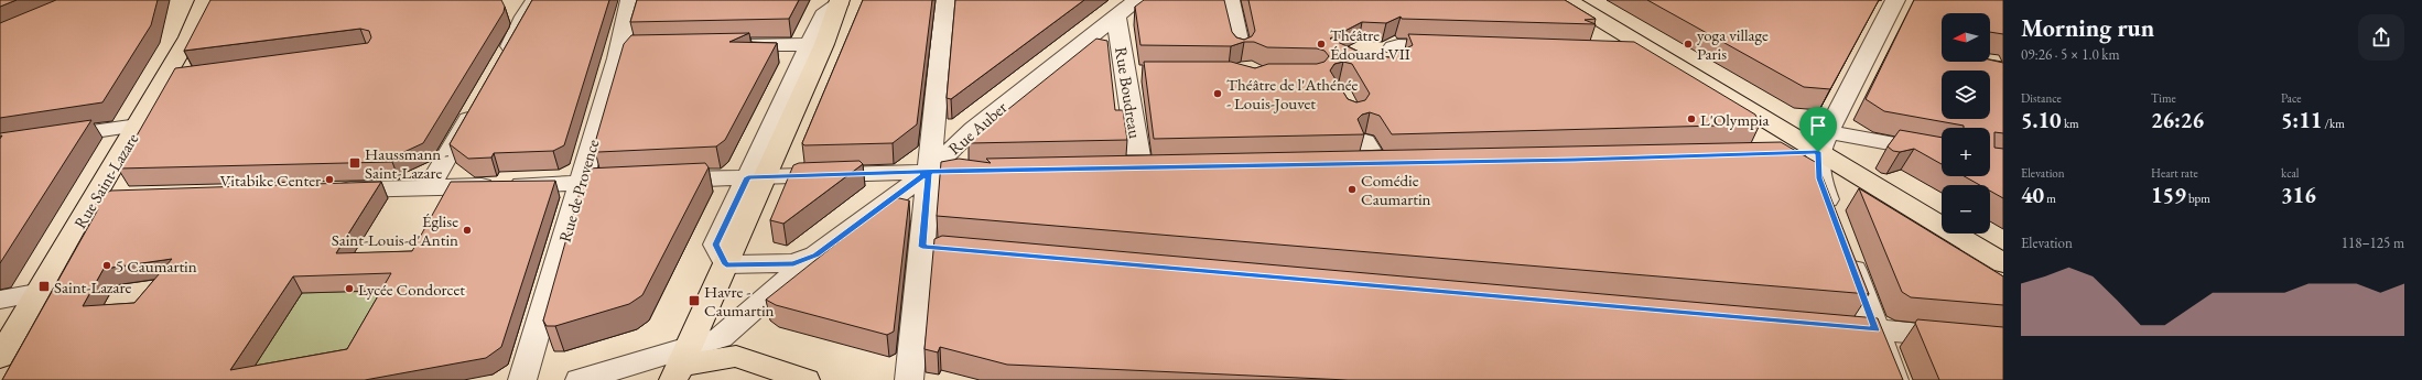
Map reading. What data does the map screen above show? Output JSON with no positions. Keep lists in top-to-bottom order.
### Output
{
  "streets": {
    "main road": ["Rue Saint-Lazare"],
    "street": ["Rue Boudreau", "Rue Auber", "Rue de Provence"]
  },
  "crossings": [
    ["Rue Boudreau", "Rue Auber"]
  ],
  "places": {
    "other": [
      "Théâtre Édouard VII",
      "yoga village Paris",
      "Théâtre de l'Athénée - Louis-Jouvet",
      "L'Olympia",
      "Vitabike Center",
      "Comédie Caumartin",
      "Église Saint-Louis-d'Antin",
      "5 Caumartin",
      "Lycée Condorcet"
    ],
    "transit": ["Haussmann - Saint-Lazare", "Saint-Lazare", "Havre - Caumartin"]
  },
  "north": "left",
  "page": {
    "heading": ["Morning run", "09:26 · 5 × 1.0 km"],
    "map_buttons": ["+", "−"],
    "stats": [
      ["Distance", "5.10 km"],
      ["Time", "26:26"],
      ["Pace", "5:11 /km"],
      ["Elevation", "40 m"],
      ["Heart rate", "159 bpm"],
      ["kcal", "316"]
    ],
    "chart": ["Elevation", "118–125 m"]
  }
}
